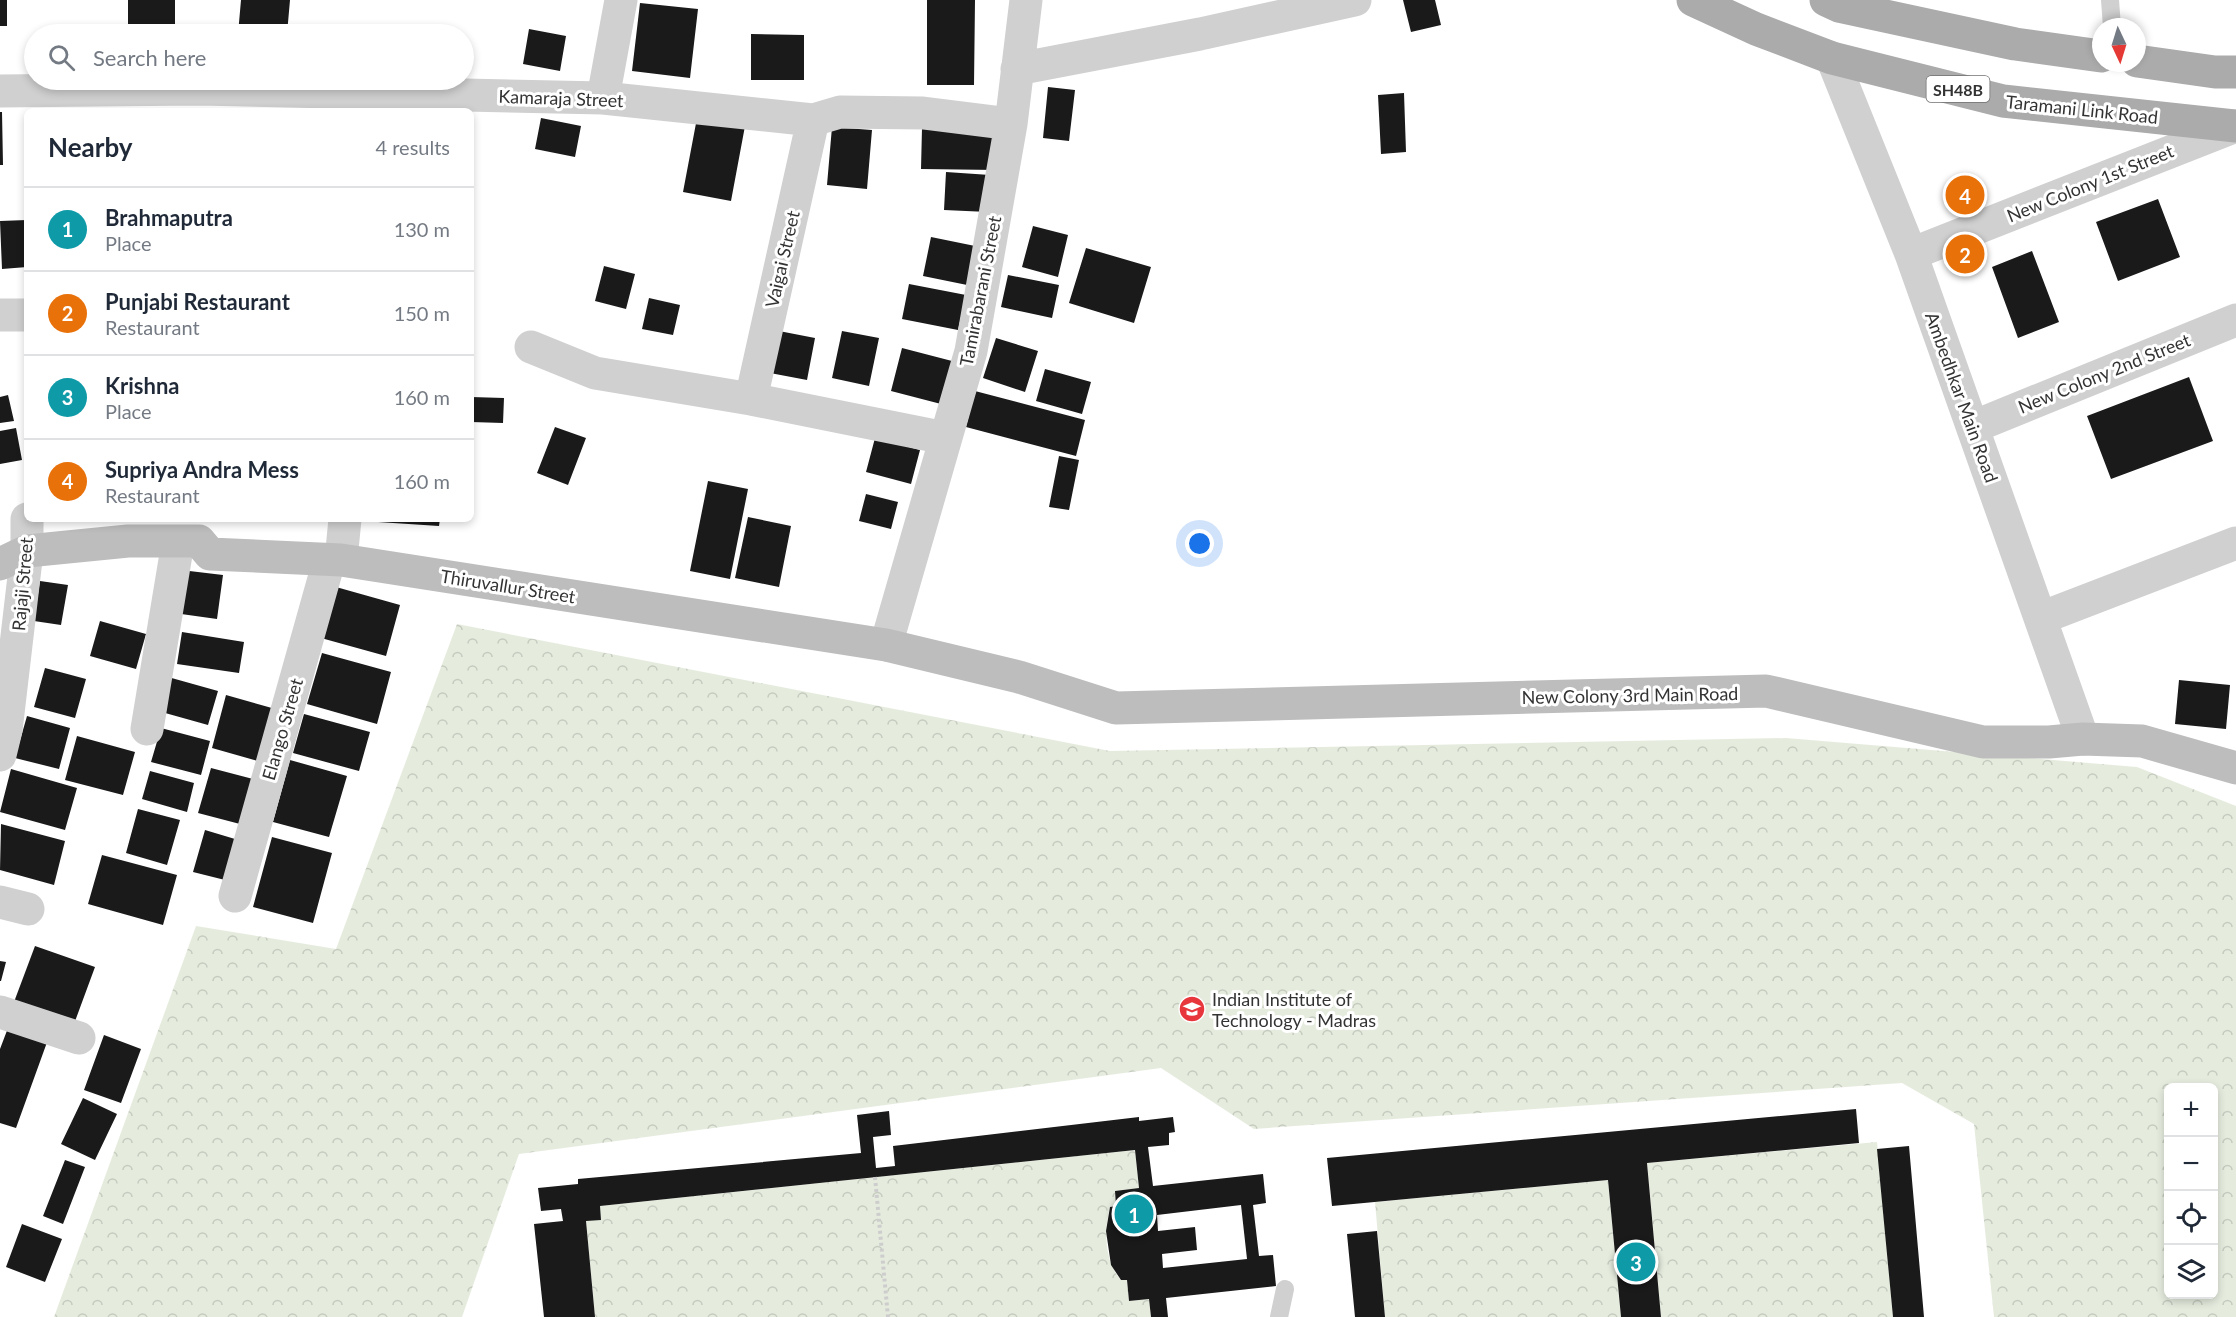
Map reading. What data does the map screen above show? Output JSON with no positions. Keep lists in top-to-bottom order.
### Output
{
  "streets": {
    "main road": ["SH48B", "Taramani Link Road"],
    "street": [
      "Kamaraja Street",
      "New Colony 1st Street",
      "Vaigai Street",
      "Tamirabarani Street",
      "New Colony 2nd Street",
      "Ambedhkar Main Road",
      "Rajaji Street",
      "Thiruvallur Street",
      "New Colony 3rd Main Road",
      "Elango Street"
    ]
  },
  "crossings": [
    ["Kamaraja Street", "Vaigai Street"],
    ["Kamaraja Street", "Tamirabarani Street"],
    ["Taramani Link Road", "New Colony 1st Street"],
    ["Taramani Link Road", "Ambedhkar Main Road"],
    ["New Colony 1st Street", "Ambedhkar Main Road"],
    ["Tamirabarani Street", "Thiruvallur Street"],
    ["New Colony 2nd Street", "Ambedhkar Main Road"],
    ["Ambedhkar Main Road", "New Colony 3rd Main Road"],
    ["Rajaji Street", "Thiruvallur Street"],
    ["Thiruvallur Street", "New Colony 3rd Main Road"],
    ["Thiruvallur Street", "Elango Street"]
  ],
  "places": {
    "school or university": ["Indian Institute of Technology - Madras"]
  },
  "north": "bottom",
  "page": {
    "search": "Search here",
    "heading": ["Nearby", "4 results"],
    "pins": [
      "4",
      "2",
      "1",
      "3"
    ],
    "list": [
      {
        "mark": "1",
        "name": "Brahmaputra",
        "note": "Place",
        "value": "130 m"
      },
      {
        "mark": "2",
        "name": "Punjabi Restaurant",
        "note": "Restaurant",
        "value": "150 m"
      },
      {
        "mark": "3",
        "name": "Krishna",
        "note": "Place",
        "value": "160 m"
      },
      {
        "mark": "4",
        "name": "Supriya Andra Mess",
        "note": "Restaurant",
        "value": "160 m"
      }
    ],
    "map_buttons": ["+", "−"]
  }
}
